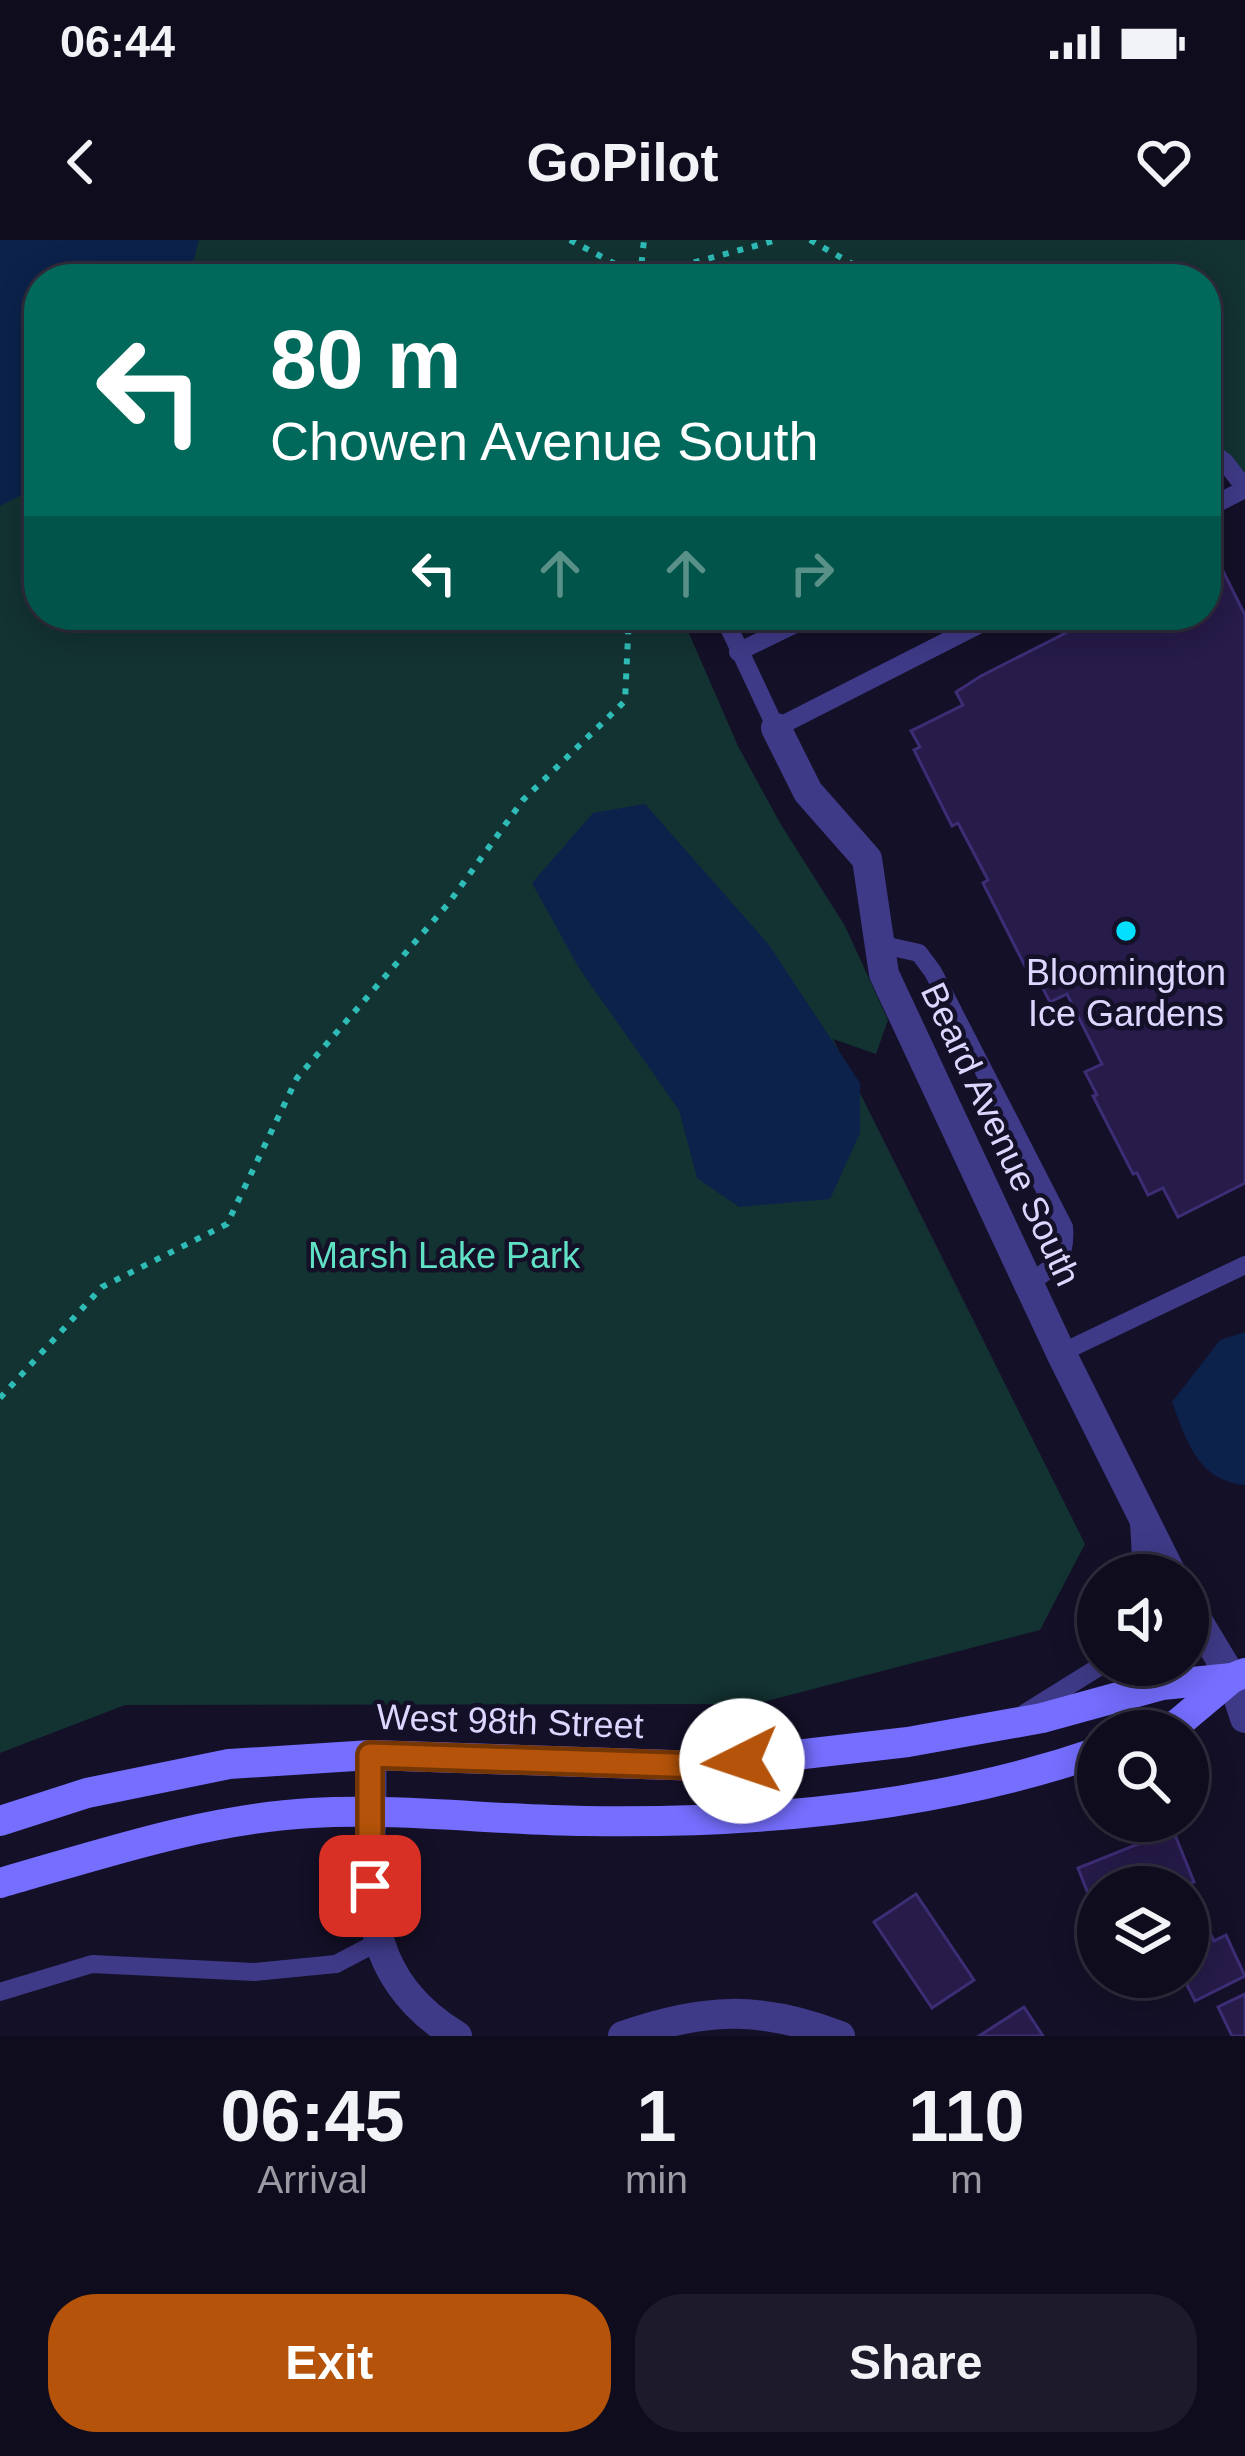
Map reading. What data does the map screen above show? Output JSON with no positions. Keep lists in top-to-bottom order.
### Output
{
  "streets": {
    "street": ["Beard Avenue South", "West 98th Street"]
  },
  "parks": ["Marsh Lake Park"],
  "places": ["Bloomington Ice Gardens"],
  "page": {
    "status": "06:44",
    "header": "GoPilot",
    "turn": ["80 m", "Chowen Avenue South"],
    "eta": [
      "06:45",
      "Arrival",
      "1",
      "min",
      "110",
      "m"
    ],
    "buttons": ["Exit", "Share"]
  }
}
